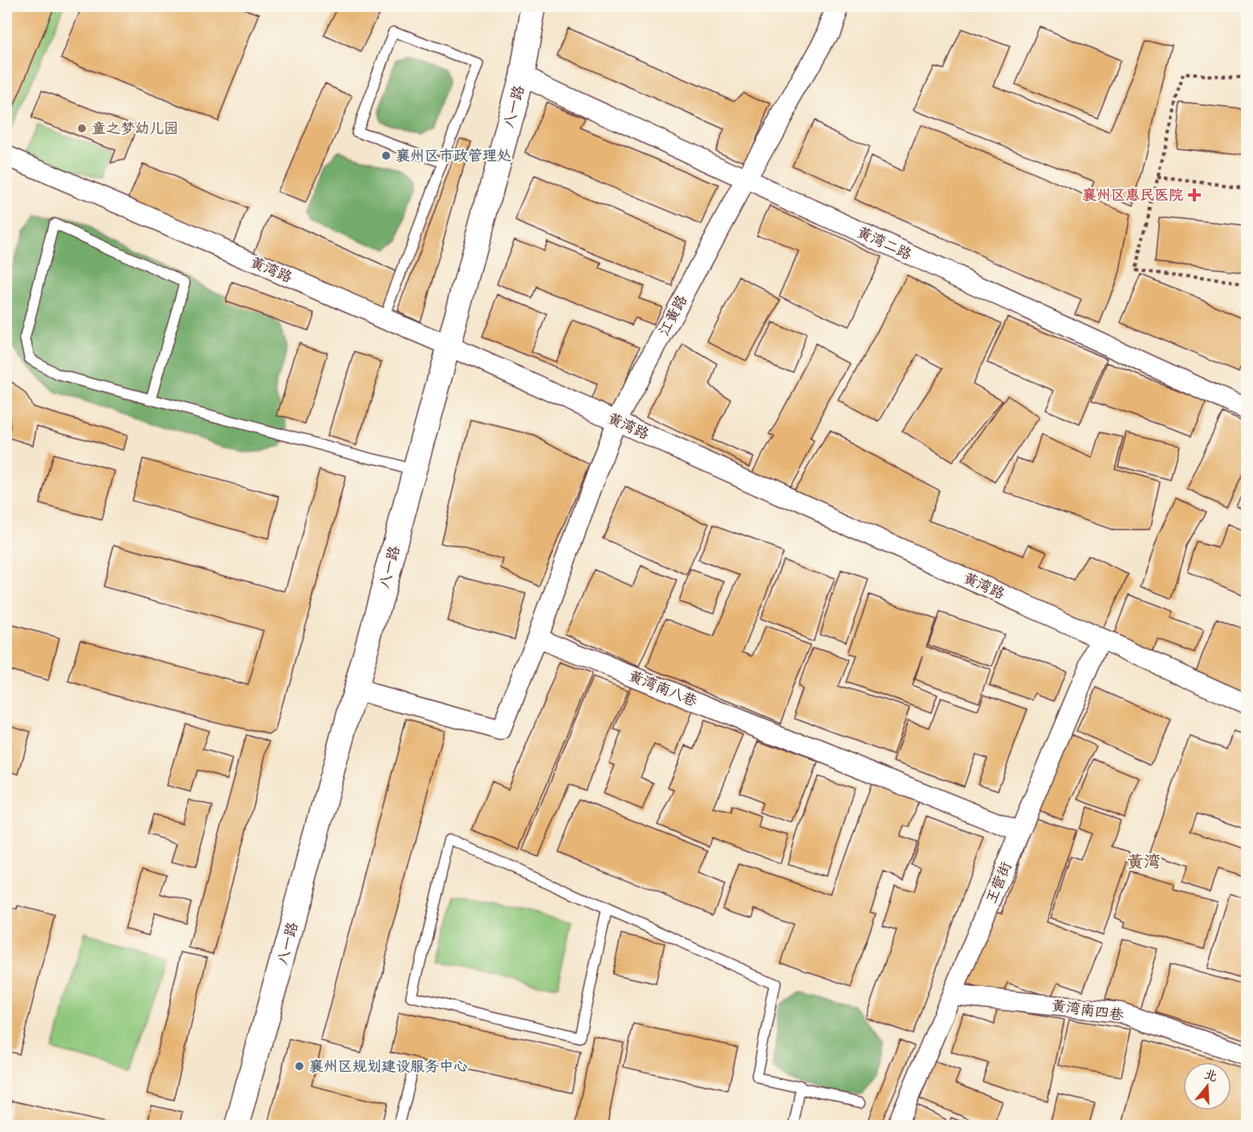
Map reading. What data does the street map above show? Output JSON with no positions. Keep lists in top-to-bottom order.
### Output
{
  "streets": {
    "street": [
      "八一路",
      "黄湾二路",
      "黄湾路",
      "江黄路",
      "黄湾南八巷",
      "王营街",
      "黄湾南四巷"
    ]
  },
  "crossings": [
    ["八一路", "黄湾二路"],
    ["八一路", "黄湾路"],
    ["黄湾二路", "江黄路"],
    ["黄湾路", "江黄路"],
    ["黄湾路", "王营街"],
    ["江黄路", "黄湾南八巷"],
    ["黄湾南八巷", "王营街"],
    ["王营街", "黄湾南四巷"]
  ],
  "districts": ["黄湾"],
  "places": {
    "other": ["童之梦幼儿园", "襄州区市政管理处", "襄州区规划建设服务中心"],
    "health": ["襄州区惠民医院"]
  },
  "north": "top"
}
